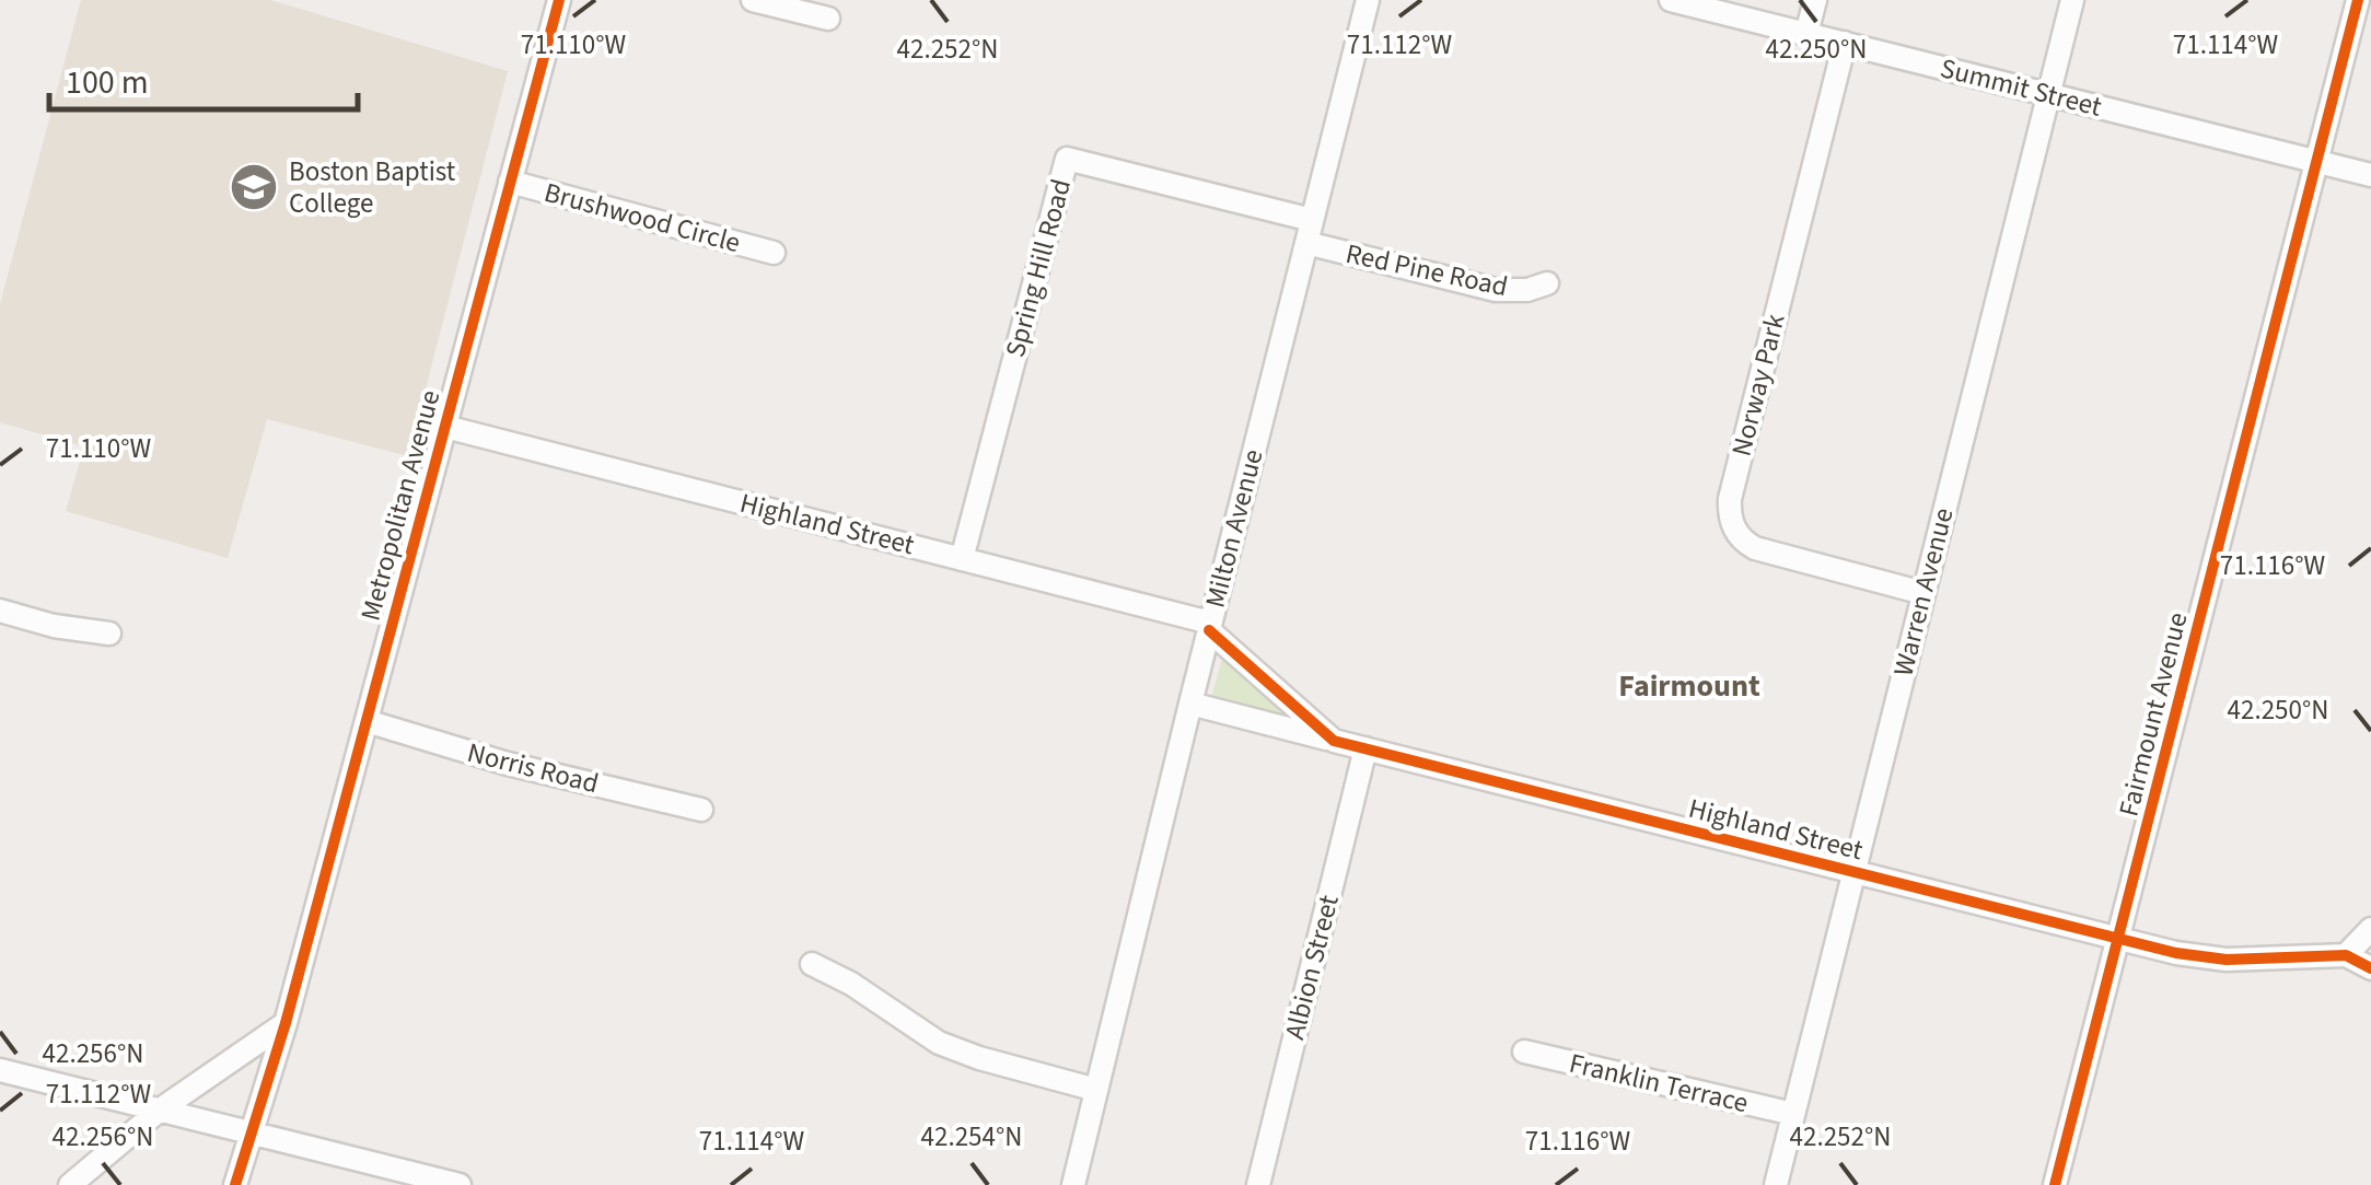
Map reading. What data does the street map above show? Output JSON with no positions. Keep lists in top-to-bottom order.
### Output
{
  "streets": {
    "street": [
      "Summit Street",
      "Brushwood Circle",
      "Spring Hill Road",
      "Red Pine Road",
      "Norway Park",
      "Metropolitan Avenue",
      "Highland Street",
      "Milton Avenue",
      "Warren Avenue",
      "Fairmount Avenue",
      "Norris Road",
      "Albion Street",
      "Franklin Terrace"
    ]
  },
  "crossings": [
    ["Summit Street", "Norway Park"],
    ["Summit Street", "Warren Avenue"],
    ["Summit Street", "Fairmount Avenue"],
    ["Brushwood Circle", "Metropolitan Avenue"],
    ["Spring Hill Road", "Highland Street"],
    ["Spring Hill Road", "Milton Avenue"],
    ["Red Pine Road", "Milton Avenue"],
    ["Norway Park", "Warren Avenue"],
    ["Metropolitan Avenue", "Highland Street"],
    ["Metropolitan Avenue", "Norris Road"],
    ["Highland Street", "Milton Avenue"],
    ["Highland Street", "Warren Avenue"],
    ["Highland Street", "Fairmount Avenue"],
    ["Highland Street", "Albion Street"],
    ["Warren Avenue", "Franklin Terrace"]
  ],
  "districts": ["Fairmount"],
  "places": {
    "school or university": ["Boston Baptist College"]
  },
  "scale_bar": "100 m",
  "coordinates": [
    "71.110°W",
    "71.112°W",
    "71.114°W",
    "42.252°N",
    "42.250°N",
    "71.116°W",
    "42.256°N",
    "42.254°N"
  ]
}
